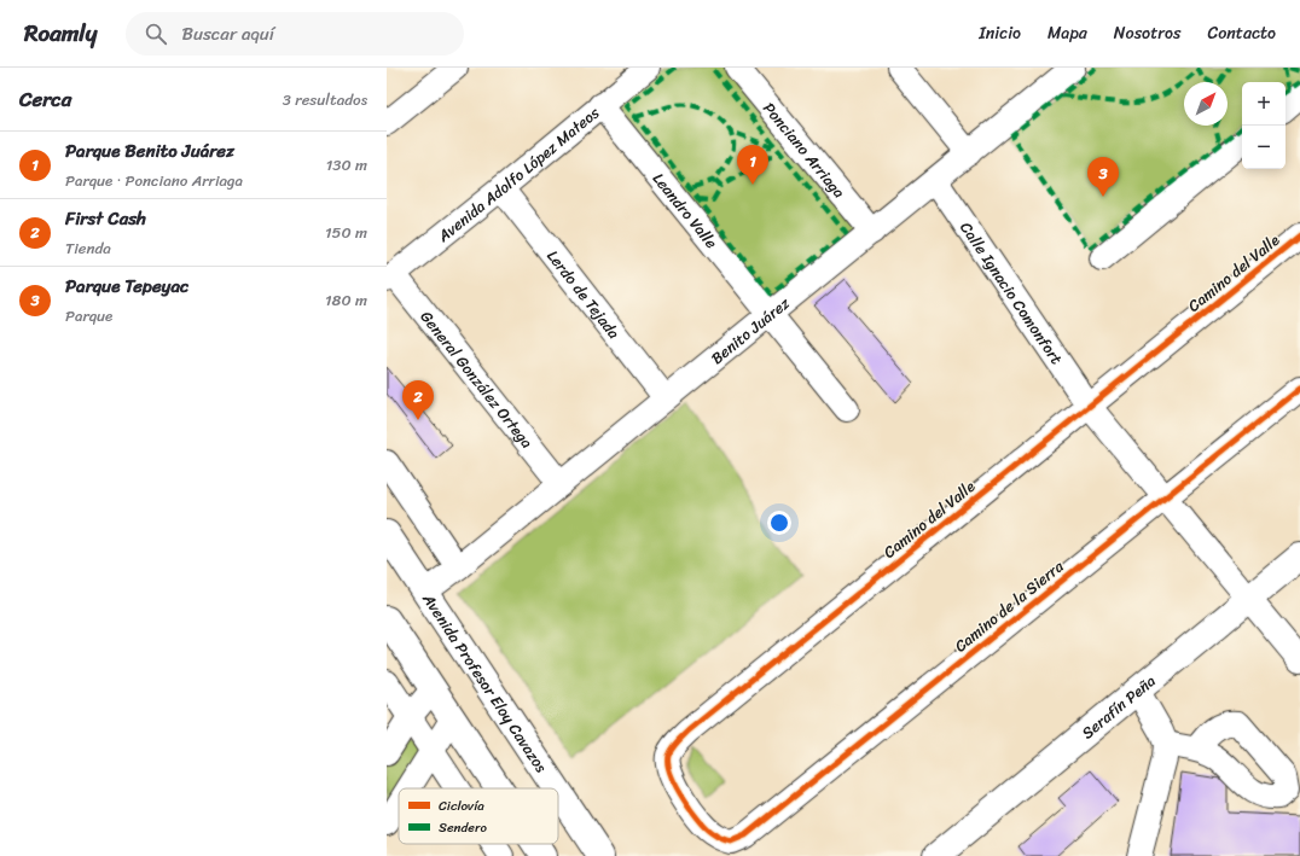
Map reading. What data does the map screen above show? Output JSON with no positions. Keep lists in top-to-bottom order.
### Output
{
  "streets": {
    "main road": ["Avenida Profesor Eloy Cavazos", "Serafín Peña"],
    "street": [
      "Ponciano Arriaga",
      "Avenida Adolfo López Mateos",
      "Leandro Valle",
      "Camino del Valle",
      "Lerdo de Tejada",
      "Calle Ignacio Comonfort",
      "Benito Juárez",
      "General González Ortega",
      "Camino de la Sierra"
    ]
  },
  "crossings": [
    ["Ponciano Arriaga", "Benito Juárez"],
    ["Avenida Adolfo López Mateos", "Leandro Valle"],
    ["Avenida Adolfo López Mateos", "Lerdo de Tejada"],
    ["Avenida Adolfo López Mateos", "General González Ortega"],
    ["Leandro Valle", "Benito Juárez"],
    ["Camino del Valle", "Calle Ignacio Comonfort"],
    ["Camino del Valle", "Camino de la Sierra"],
    ["Lerdo de Tejada", "Benito Juárez"],
    ["Calle Ignacio Comonfort", "Benito Juárez"],
    ["Calle Ignacio Comonfort", "Camino de la Sierra"],
    ["Calle Ignacio Comonfort", "Serafín Peña"],
    ["Benito Juárez", "General González Ortega"],
    ["Benito Juárez", "Avenida Profesor Eloy Cavazos"]
  ],
  "legend": ["Ciclovía", "Sendero"],
  "north": "top right",
  "page": {
    "header": "Roamly",
    "search": "Buscar aquí",
    "nav": [
      "Inicio",
      "Mapa",
      "Nosotros",
      "Contacto"
    ],
    "heading": ["Cerca", "3 resultados"],
    "map_buttons": ["+", "−"],
    "list": [
      {
        "mark": "1",
        "name": "Parque Benito Juárez",
        "note": "Parque · Ponciano Arriaga",
        "value": "130 m"
      },
      {
        "mark": "2",
        "name": "First Cash",
        "note": "Tienda",
        "value": "150 m"
      },
      {
        "mark": "3",
        "name": "Parque Tepeyac",
        "note": "Parque",
        "value": "180 m"
      }
    ],
    "pins": ["1", "3", "2"]
  }
}
